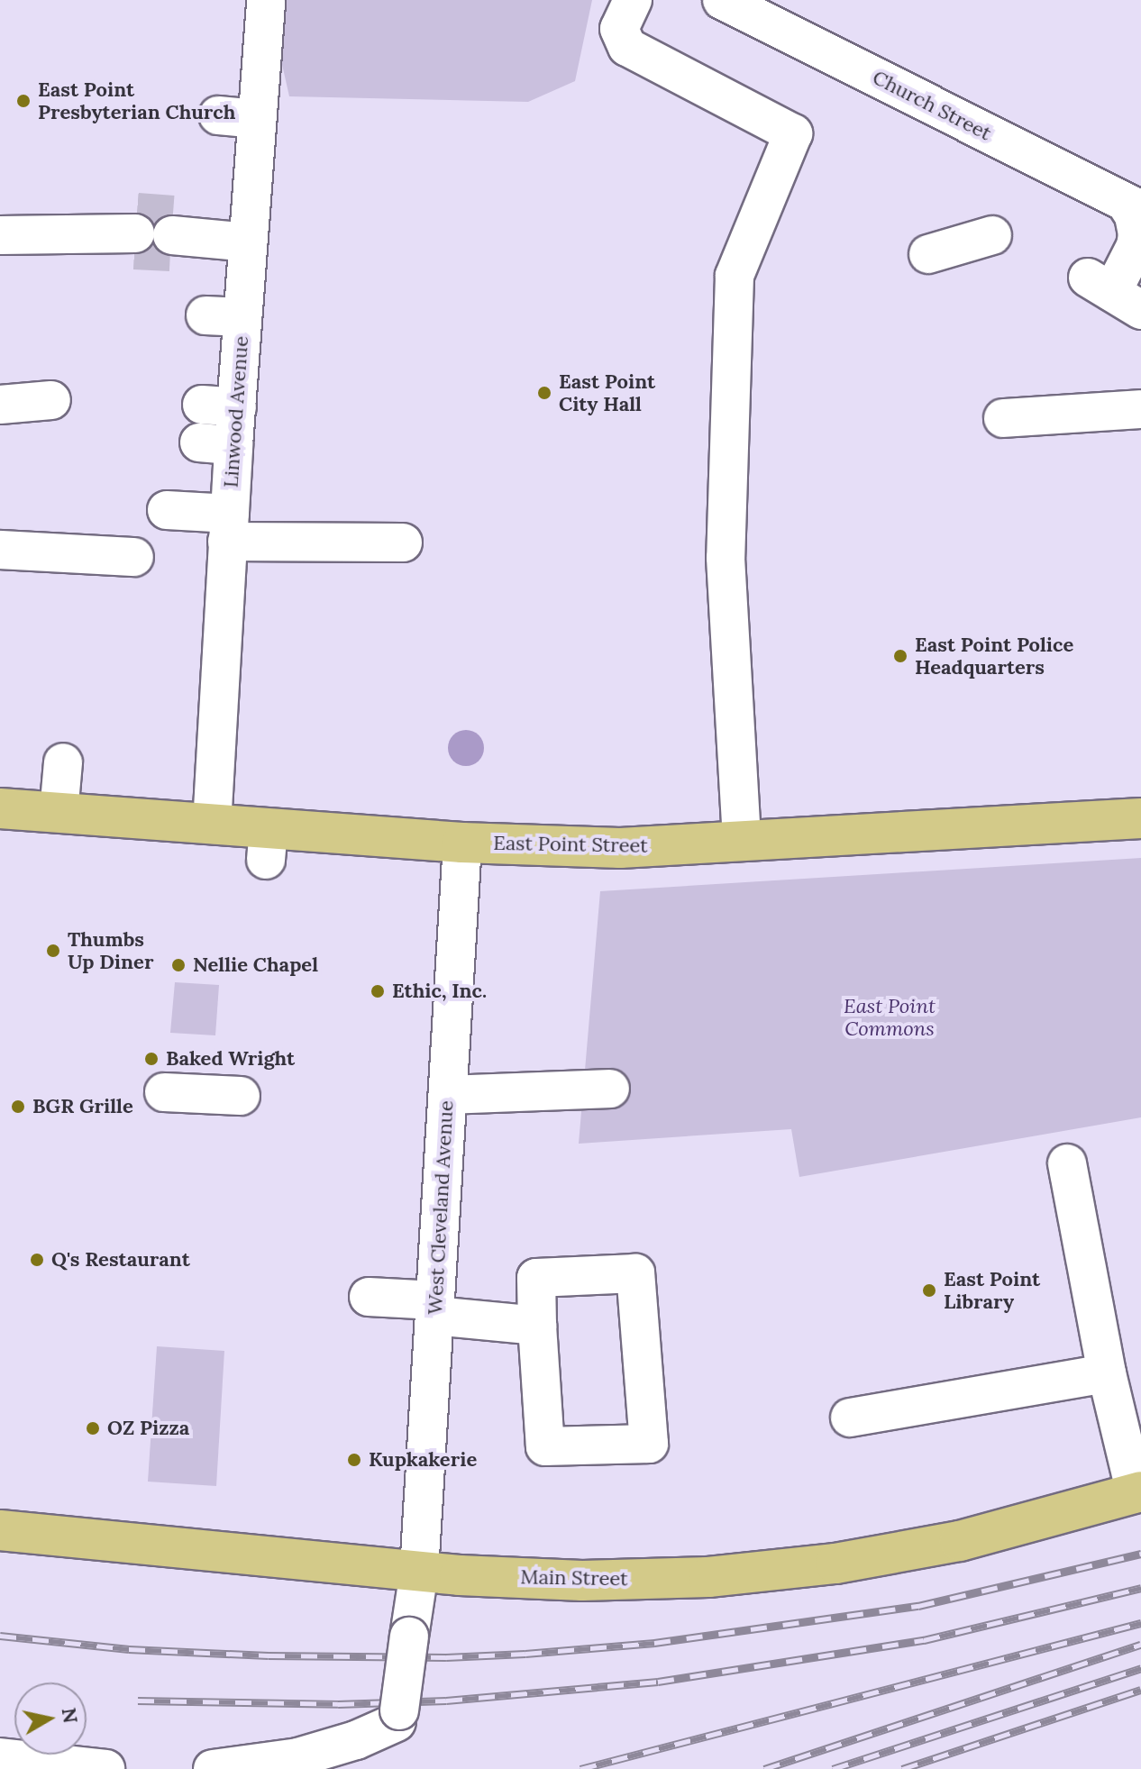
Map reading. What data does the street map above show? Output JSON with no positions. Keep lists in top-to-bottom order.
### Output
{
  "streets": {
    "main road": ["East Point Street", "Main Street"],
    "street": ["Church Street", "Linwood Avenue", "West Cleveland Avenue"]
  },
  "crossings": [
    ["Linwood Avenue", "East Point Street"],
    ["East Point Street", "West Cleveland Avenue"],
    ["West Cleveland Avenue", "Main Street"]
  ],
  "parks": ["East Point Commons"],
  "places": [
    "East Point Presbyterian Church",
    "East Point City Hall",
    "East Point Police Headquarters",
    "Thumbs Up Diner",
    "Nellie Chapel",
    "Ethic, Inc.",
    "Baked Wright",
    "BGR Grille",
    "Q's Restaurant",
    "East Point Library",
    "OZ Pizza",
    "Kupkakerie"
  ],
  "north": "right"
}
